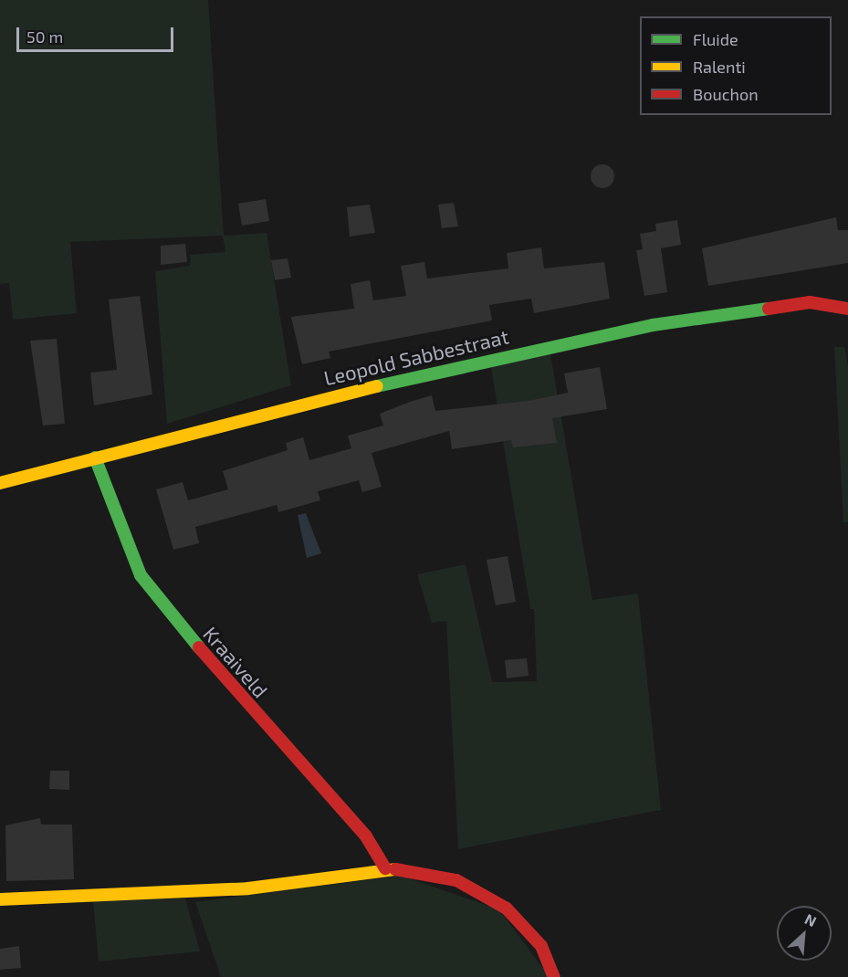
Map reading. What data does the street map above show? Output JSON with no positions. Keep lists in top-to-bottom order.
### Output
{
  "streets": {
    "street": ["Leopold Sabbestraat", "Kraaiveld"]
  },
  "crossings": [
    ["Leopold Sabbestraat", "Kraaiveld"]
  ],
  "legend": ["Fluide", "Ralenti", "Bouchon"],
  "scale_bar": "50 m",
  "north": "top right"
}
